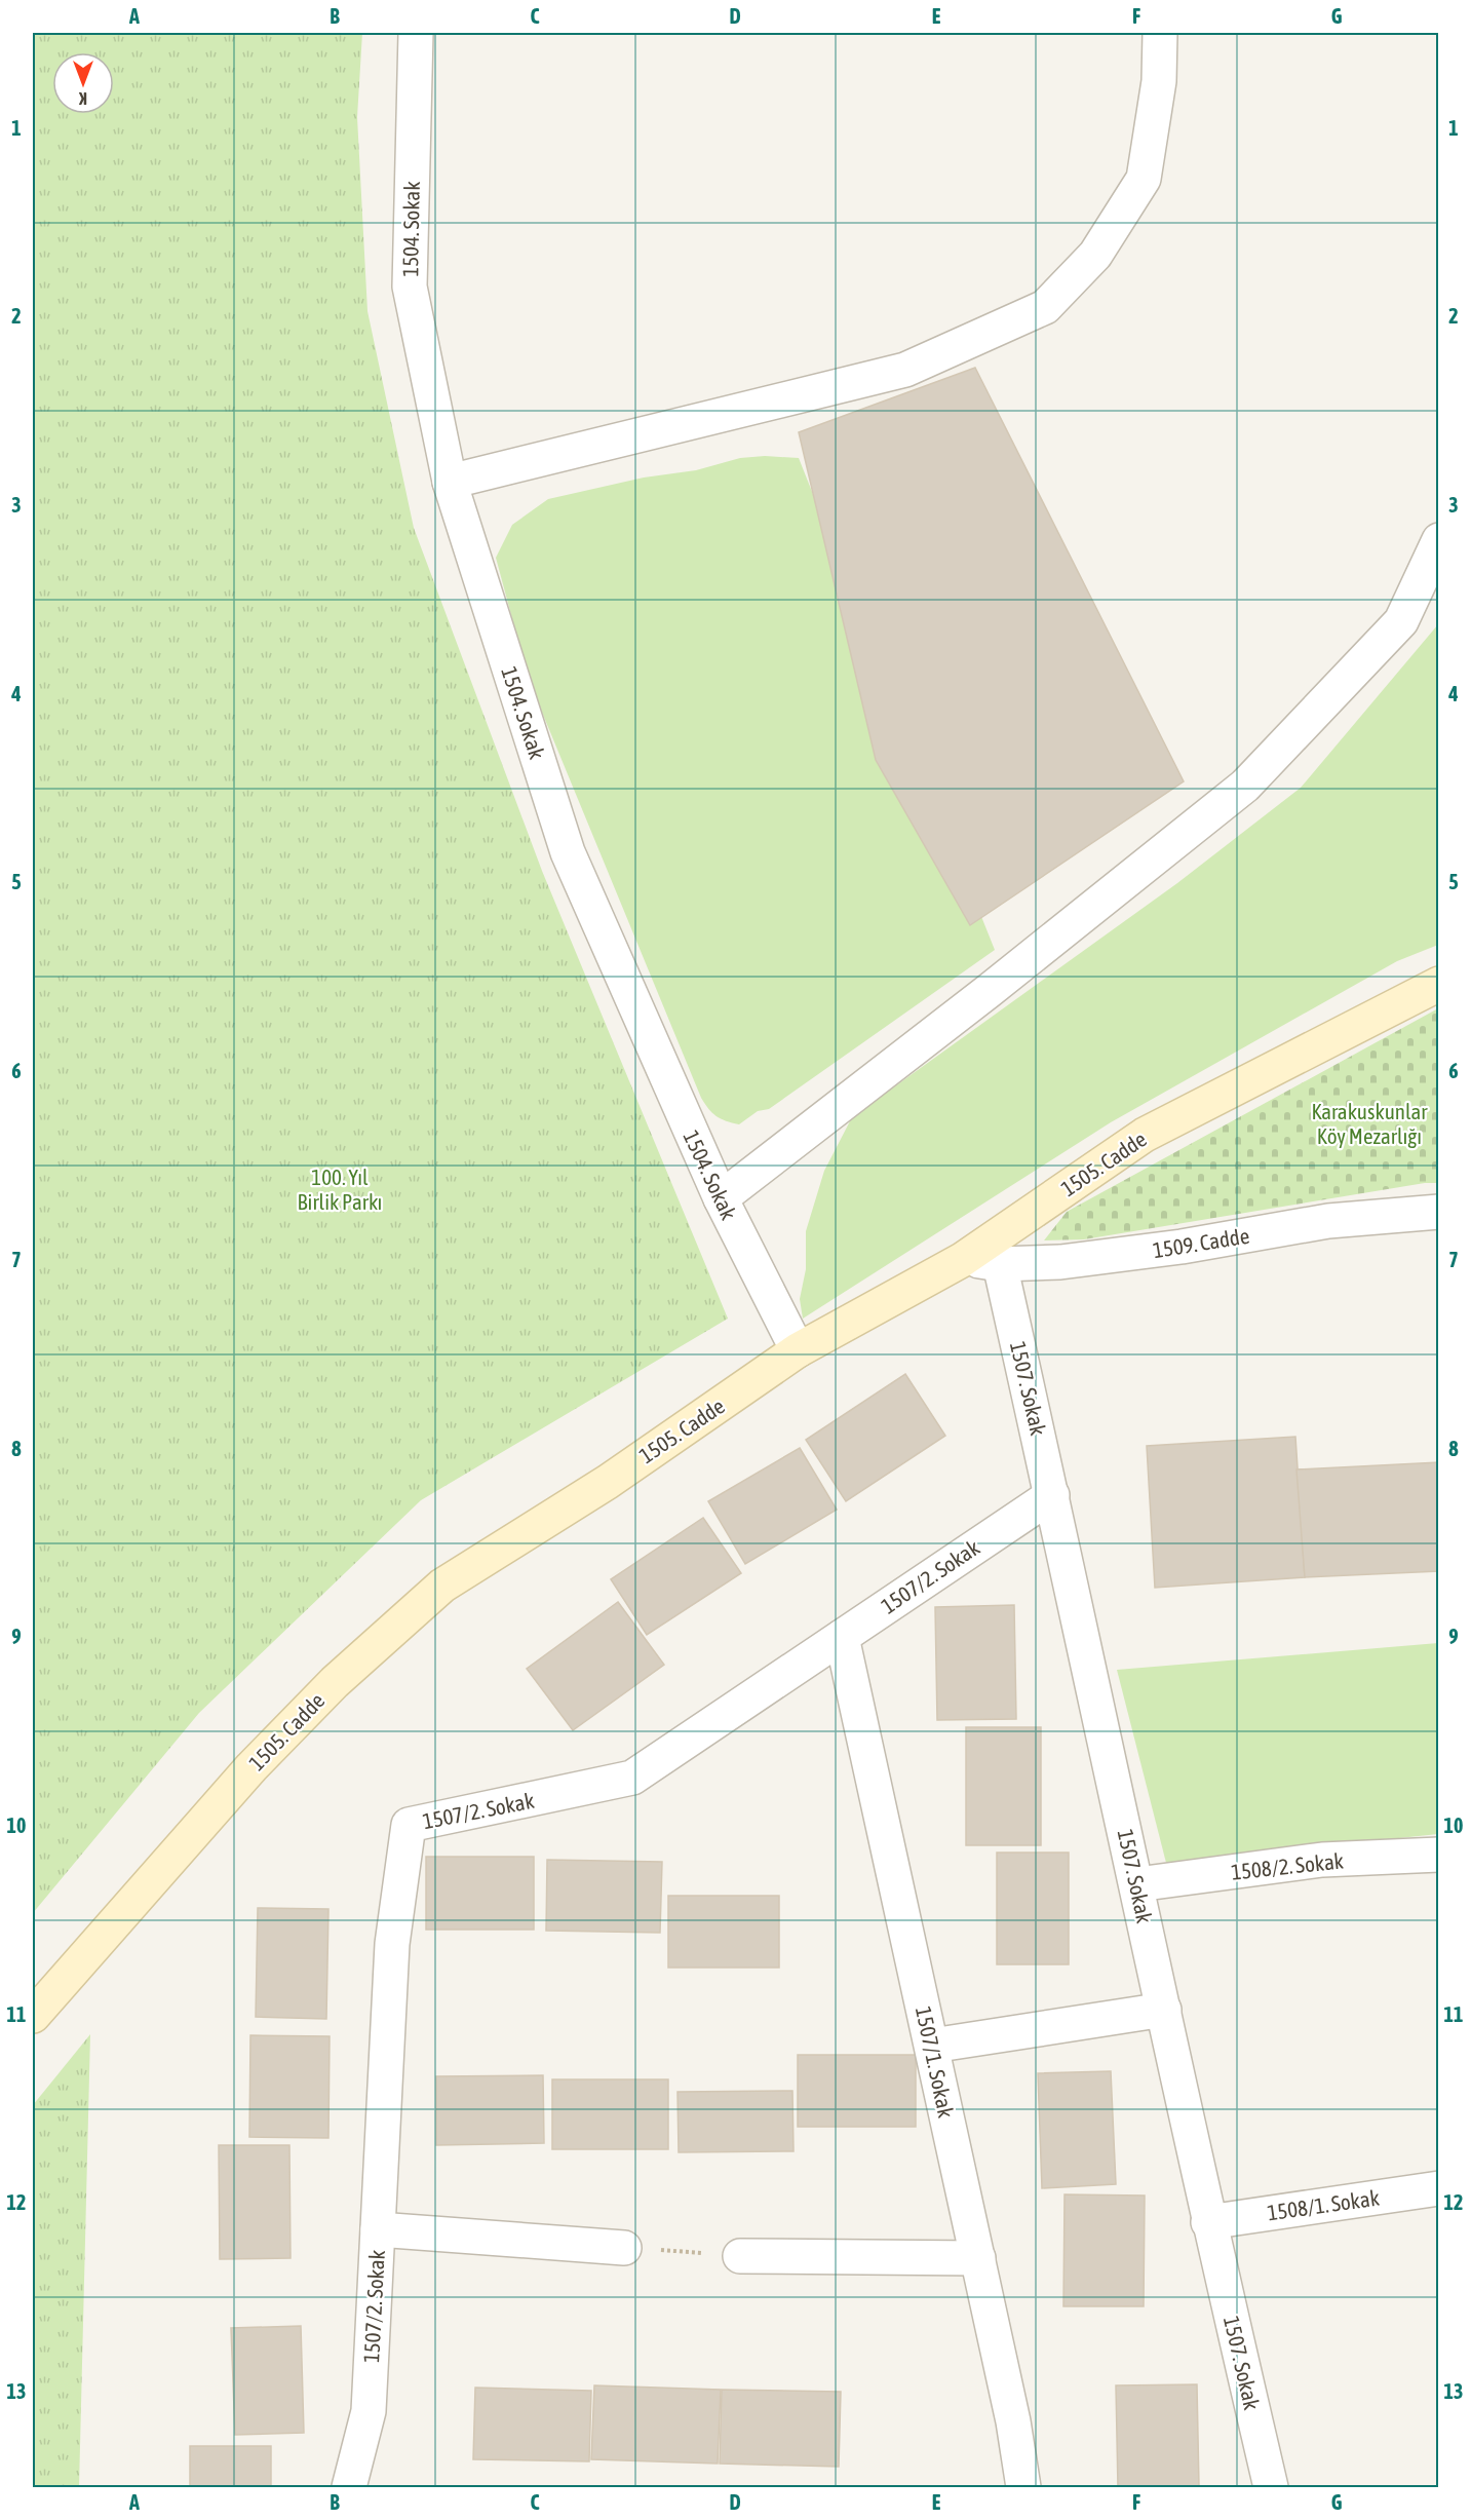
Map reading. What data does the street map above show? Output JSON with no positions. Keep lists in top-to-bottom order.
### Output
{
  "streets": {
    "street": [
      "1504. Sokak",
      "1505. Cadde",
      "1509. Cadde",
      "1507. Sokak",
      "1507/2. Sokak",
      "1508/2. Sokak",
      "1507/1. Sokak",
      "1508/1. Sokak"
    ]
  },
  "crossings": [
    ["1504. Sokak", "1505. Cadde"],
    ["1505. Cadde", "1509. Cadde"],
    ["1509. Cadde", "1507. Sokak"],
    ["1507. Sokak", "1507/2. Sokak"],
    ["1507. Sokak", "1508/2. Sokak"],
    ["1507. Sokak", "1508/1. Sokak"],
    ["1507/2. Sokak", "1507/1. Sokak"]
  ],
  "parks": ["Karakuskunlar Köy Mezarlığı", "100. Yıl Birlik Parkı"],
  "north": "bottom",
  "grid": {
    "columns": [
      "A",
      "B",
      "C",
      "D",
      "E",
      "F",
      "G"
    ],
    "rows": [
      "1",
      "2",
      "3",
      "4",
      "5",
      "6",
      "7",
      "8",
      "9",
      "10",
      "11",
      "12",
      "13"
    ]
  }
}
